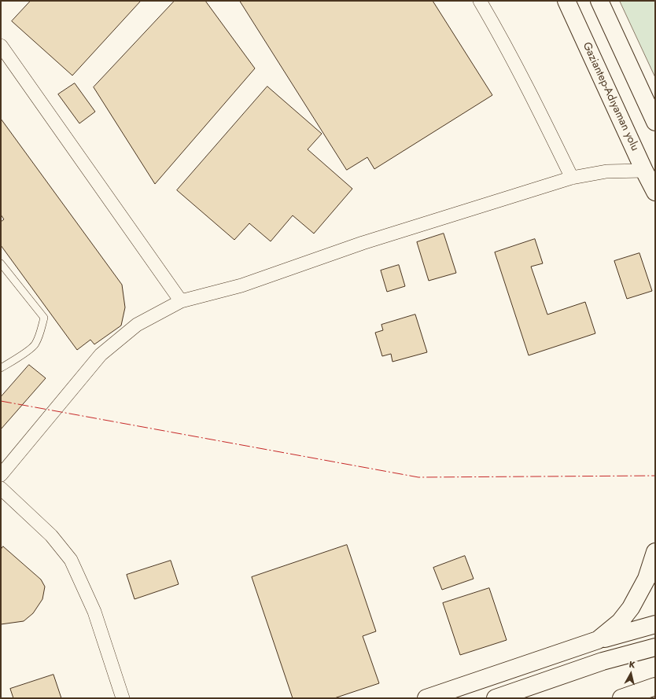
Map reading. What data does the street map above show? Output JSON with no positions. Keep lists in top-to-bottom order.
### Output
{
  "streets": {
    "highway": ["Gaziantep-Adıyaman yolu"]
  },
  "north": "top"
}
